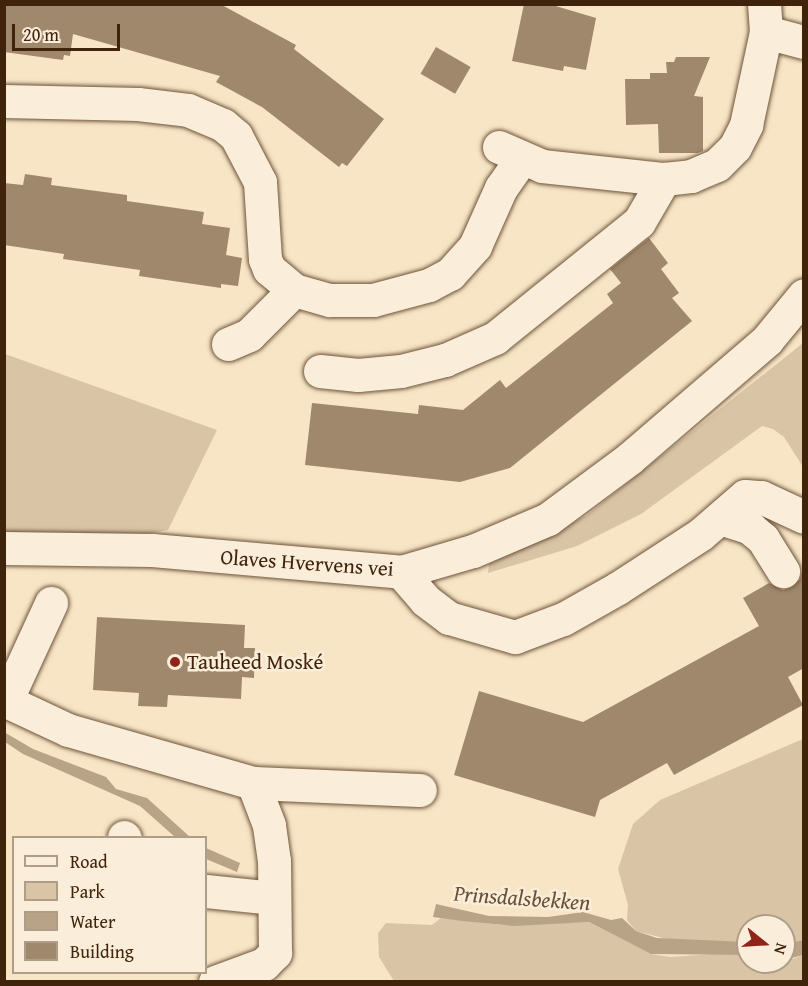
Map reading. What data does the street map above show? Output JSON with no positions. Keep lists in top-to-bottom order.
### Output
{
  "streets": {
    "street": ["Olaves Hvervens vei"]
  },
  "water": ["Prinsdalsbekken"],
  "places": ["Tauheed Moské"],
  "legend": [
    "Road",
    "Park",
    "Water",
    "Building"
  ],
  "scale_bar": "20 m",
  "north": "right"
}
